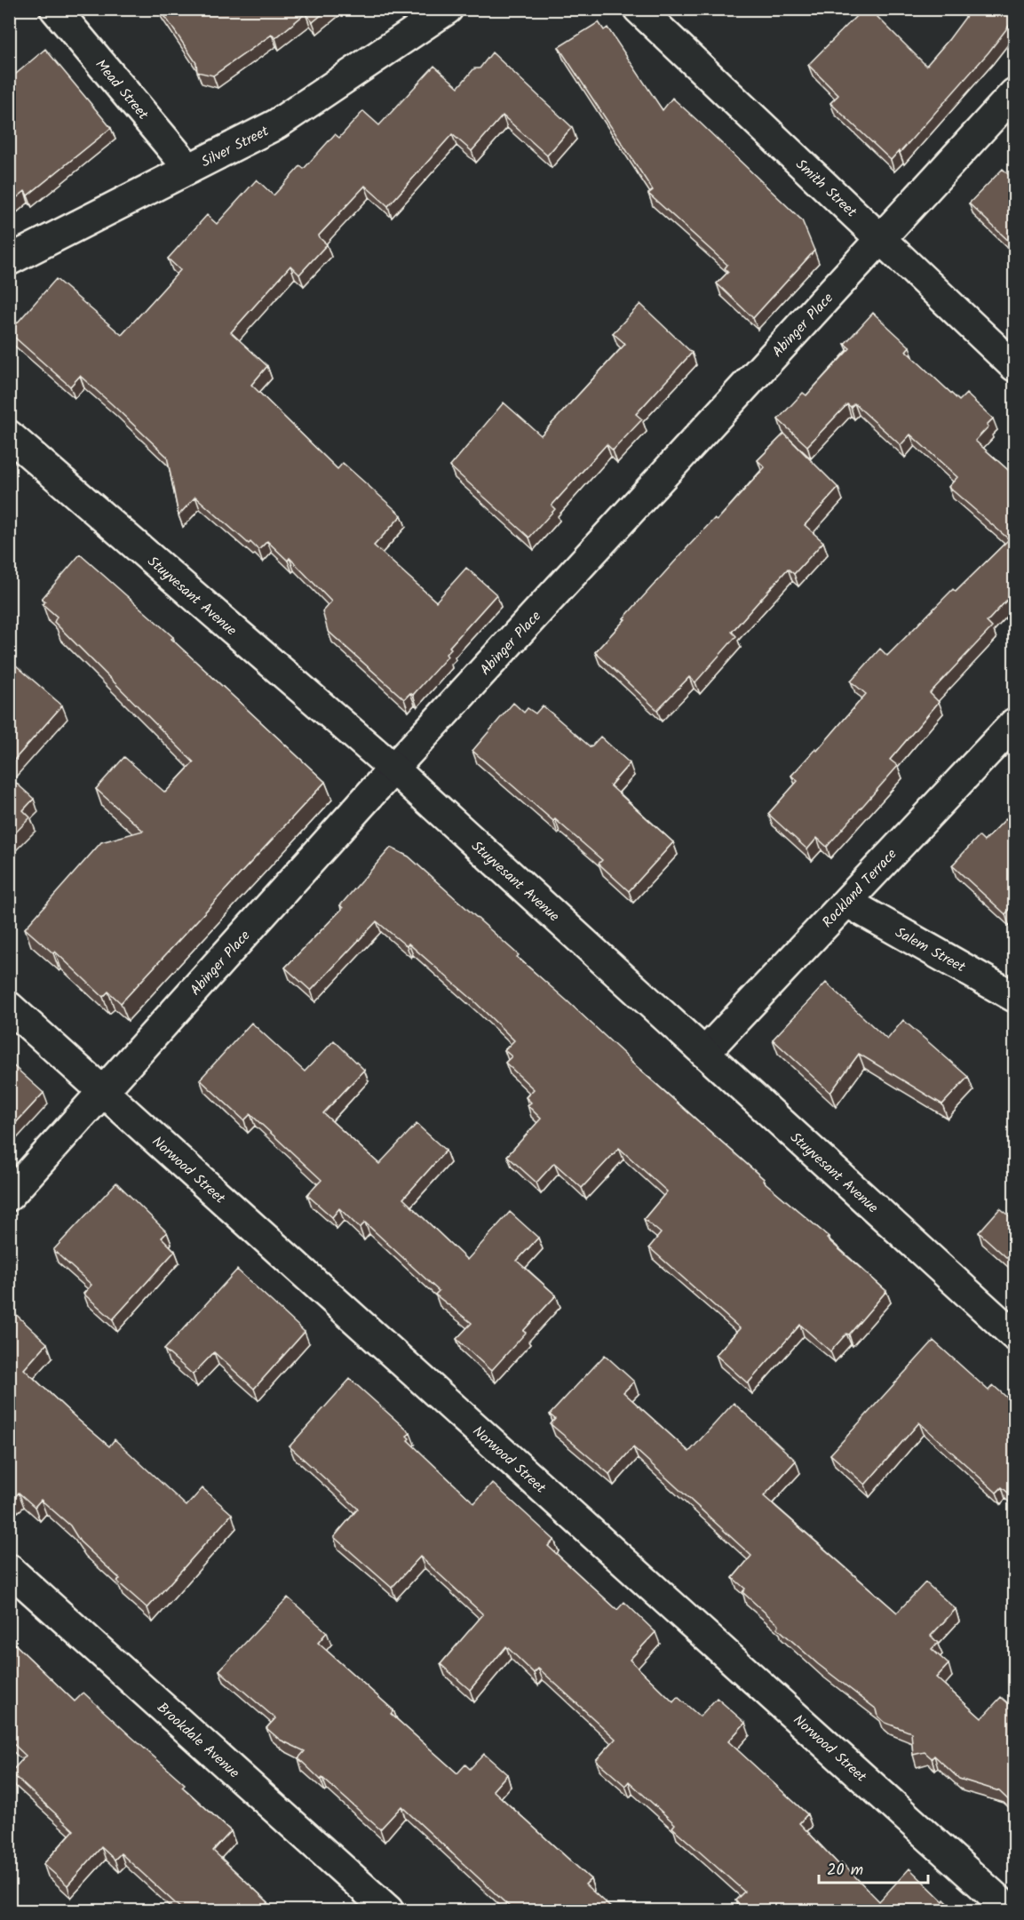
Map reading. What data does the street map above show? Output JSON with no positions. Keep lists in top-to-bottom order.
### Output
{
  "streets": {
    "street": [
      "Mead Street",
      "Silver Street",
      "Smith Street",
      "Abinger Place",
      "Stuyvesant Avenue",
      "Rockland Terrace",
      "Salem Street",
      "Norwood Street",
      "Brookdale Avenue"
    ]
  },
  "crossings": [
    ["Mead Street", "Silver Street"],
    ["Smith Street", "Abinger Place"],
    ["Abinger Place", "Stuyvesant Avenue"],
    ["Abinger Place", "Norwood Street"],
    ["Stuyvesant Avenue", "Rockland Terrace"],
    ["Rockland Terrace", "Salem Street"]
  ],
  "scale_bar": "20 m"
}
